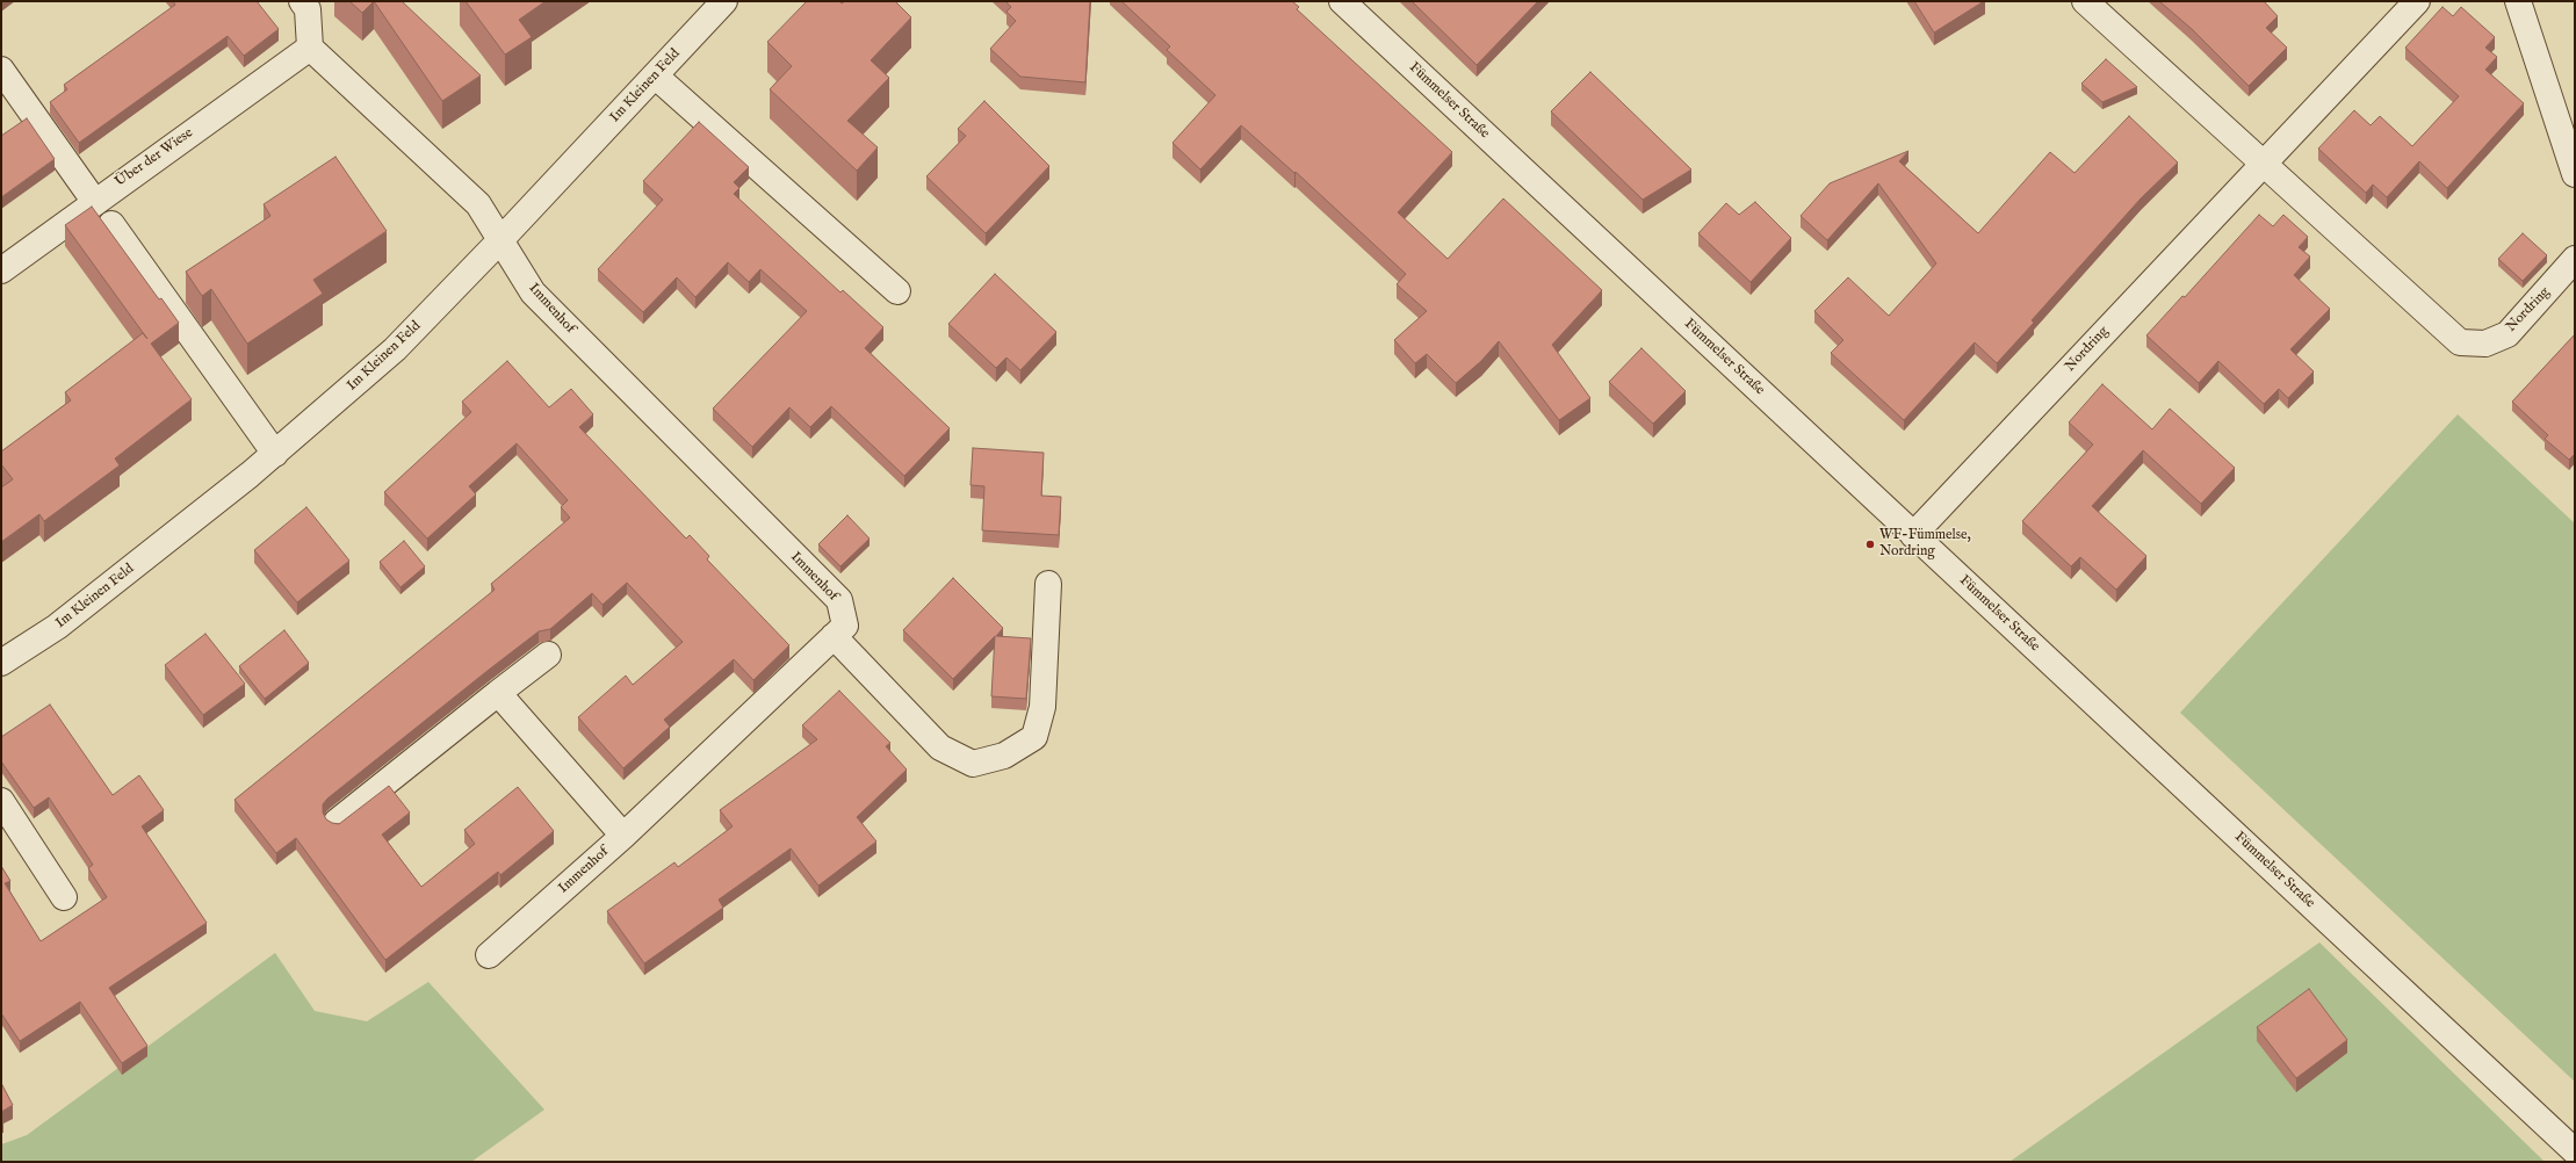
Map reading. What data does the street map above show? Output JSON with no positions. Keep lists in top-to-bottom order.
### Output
{
  "streets": {
    "street": [
      "Im Kleinen Feld",
      "Fümmelser Straße",
      "Über der Wiese",
      "Immenhof",
      "Nordring"
    ]
  },
  "crossings": [
    ["Im Kleinen Feld", "Immenhof"],
    ["Fümmelser Straße", "Nordring"]
  ],
  "places": ["WF-Fümmelse, Nordring"]
}
